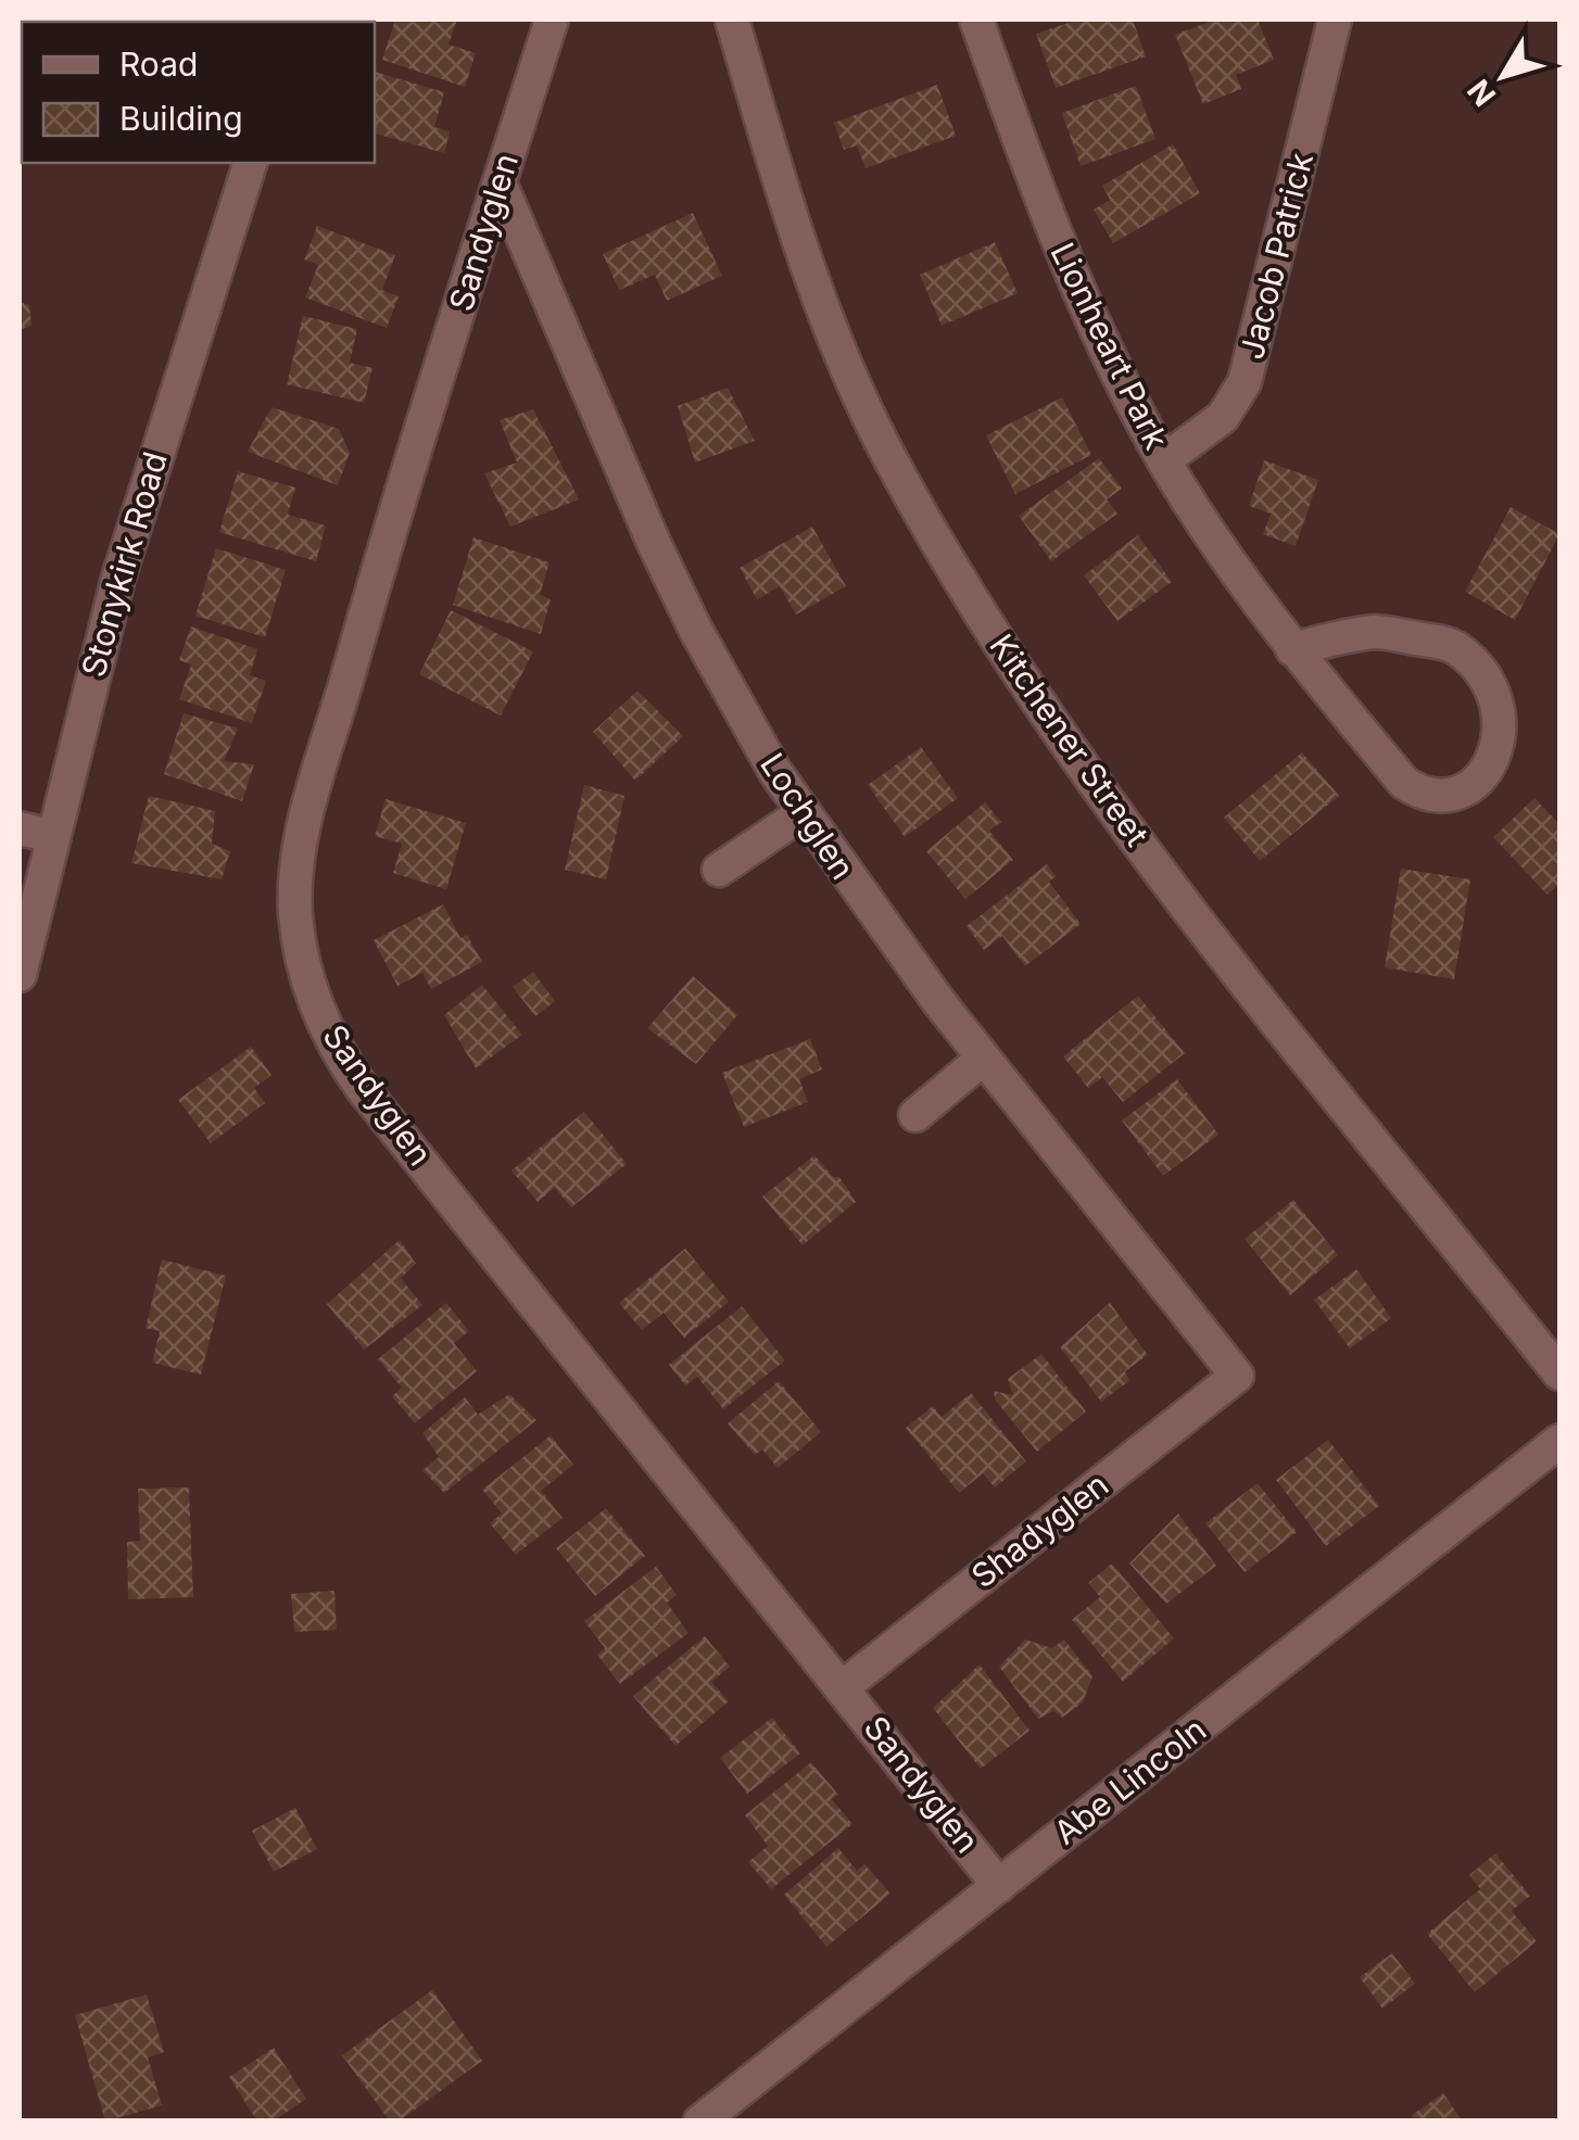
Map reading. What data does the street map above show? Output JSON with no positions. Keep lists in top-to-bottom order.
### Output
{
  "streets": {
    "street": [
      "Sandyglen",
      "Jacob Patrick",
      "Lionheart Park",
      "Stonykirk Road",
      "Kitchener Street",
      "Lochglen",
      "Shadyglen",
      "Abe Lincoln"
    ]
  },
  "crossings": [
    ["Sandyglen", "Lochglen"],
    ["Sandyglen", "Shadyglen"],
    ["Sandyglen", "Abe Lincoln"],
    ["Jacob Patrick", "Lionheart Park"],
    ["Lochglen", "Shadyglen"]
  ],
  "legend": ["Road", "Building"],
  "north": "bottom left"
}
